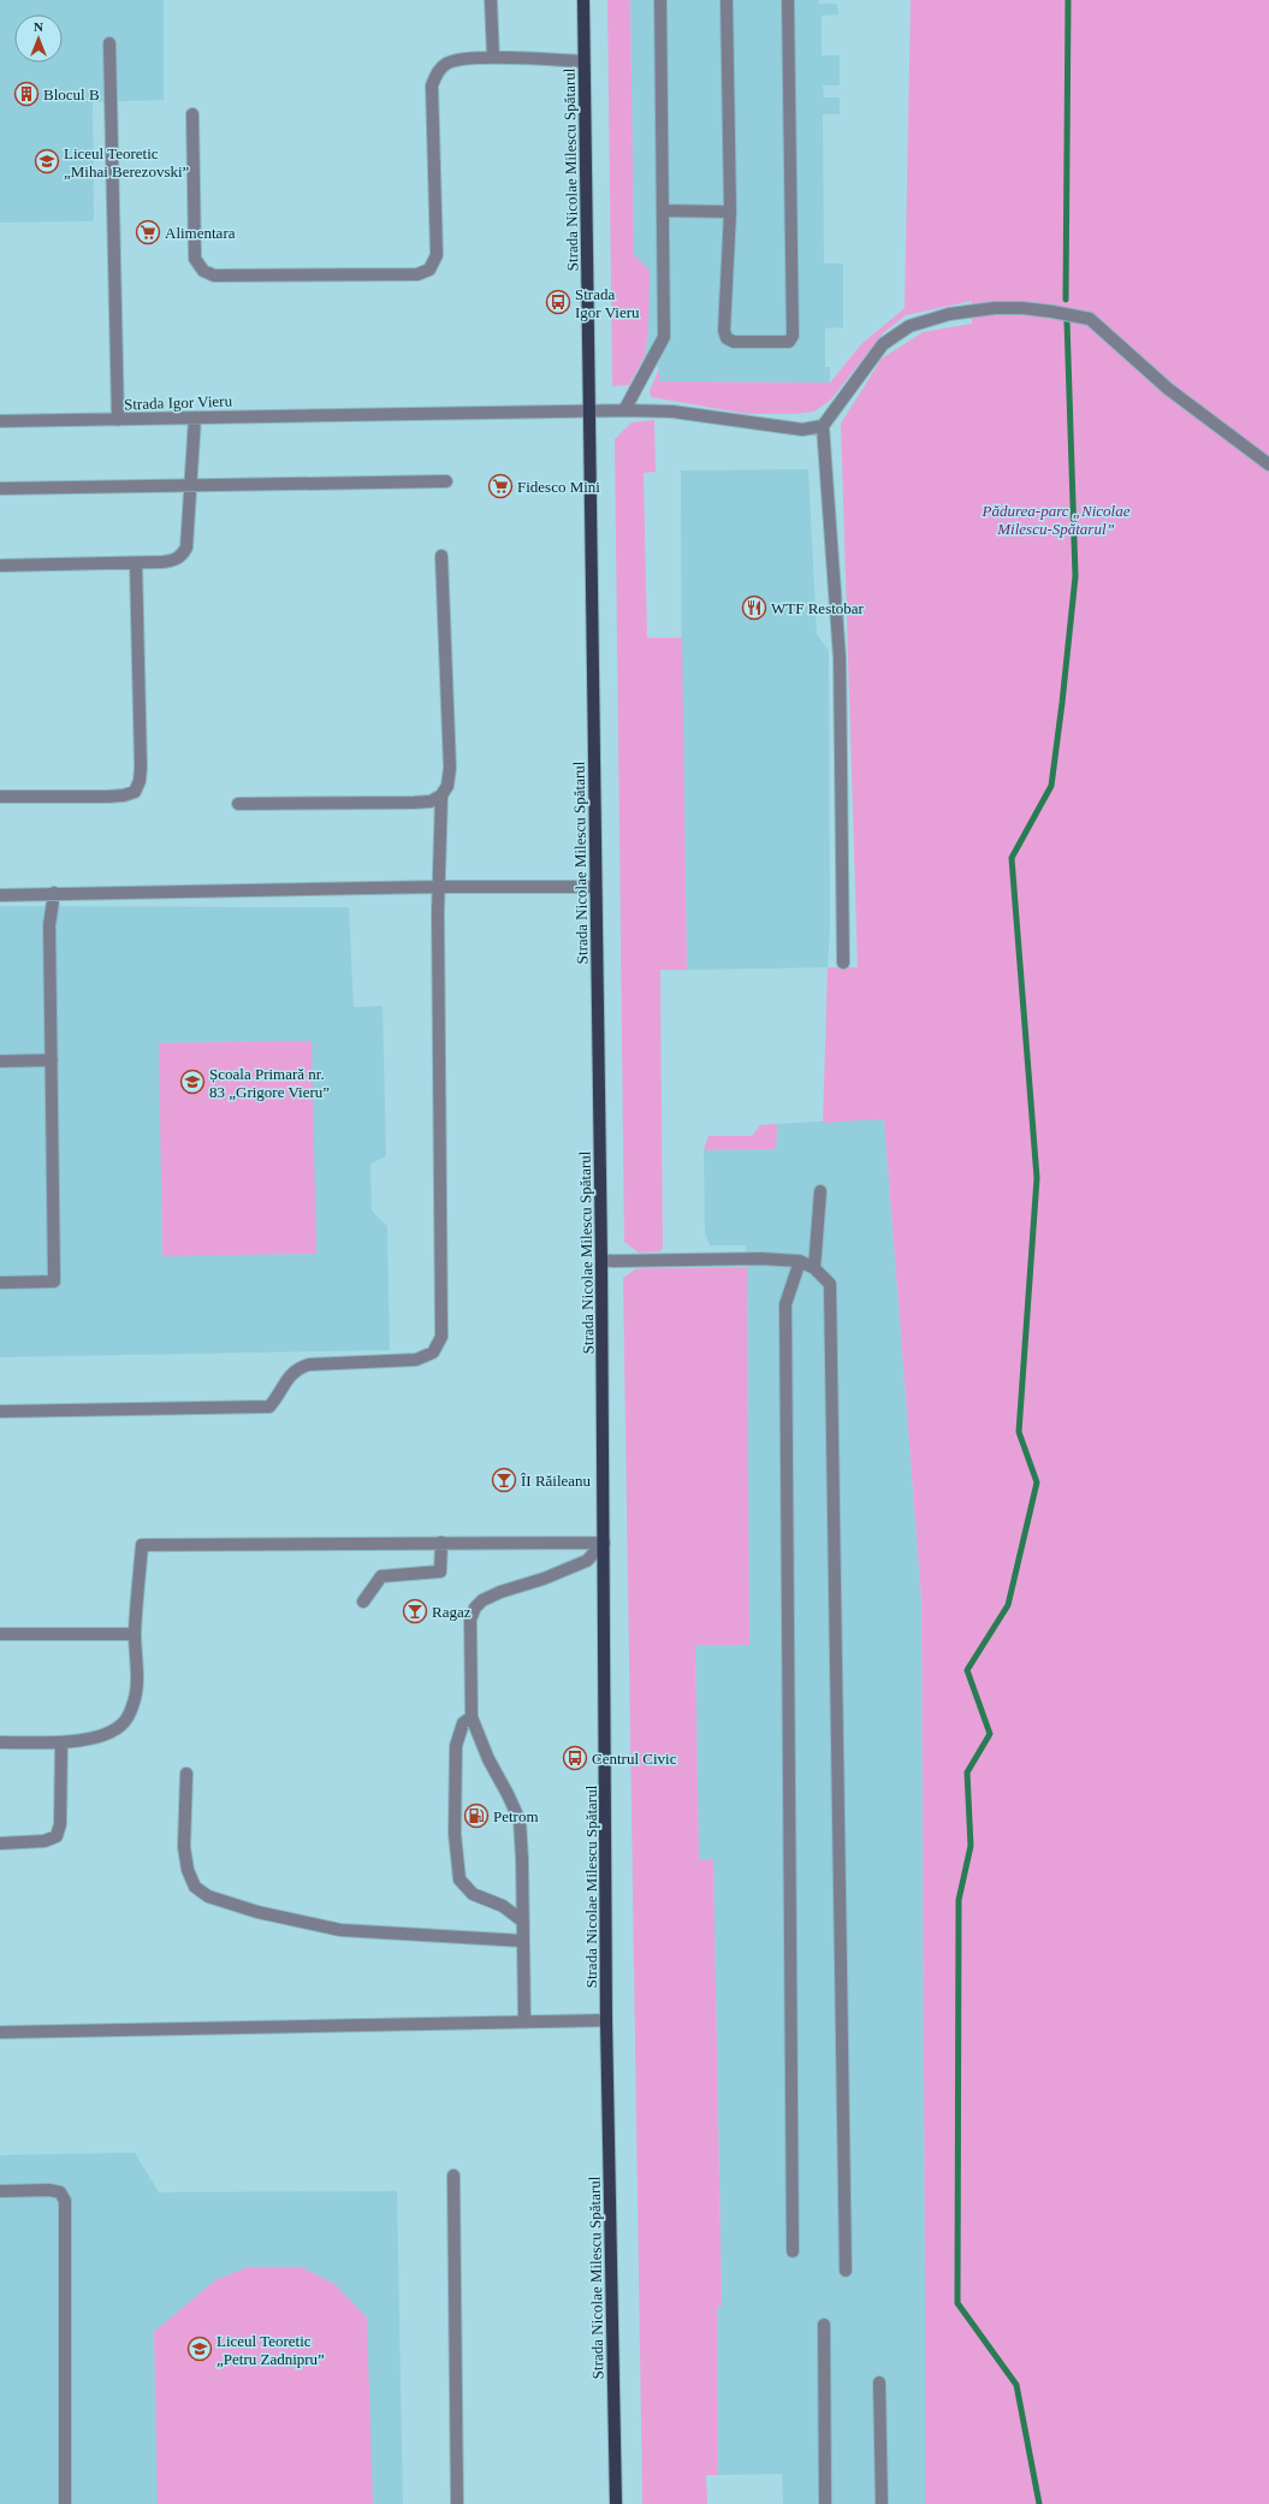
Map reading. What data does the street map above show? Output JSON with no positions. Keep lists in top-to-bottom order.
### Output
{
  "streets": {
    "main road": ["Strada Nicolae Milescu Spătarul"],
    "street": ["Strada Igor Vieru"]
  },
  "crossings": [
    ["Strada Nicolae Milescu Spătarul", "Strada Igor Vieru"]
  ],
  "parks": ["Pădurea-parc „Nicolae Milescu-Spătarul”"],
  "places": {
    "building": ["Blocul B"],
    "school or university": ["Liceul Teoretic „Mihai Berezovski”", "Școala Primară nr. 83 „Grigore Vieru”", "Liceul Teoretic „Petru Zadnipru”"],
    "supermarket": ["Alimentara", "Fidesco Mini"],
    "bus stop": ["Strada Igor Vieru", "Centrul Civic"],
    "restaurant": ["WTF Restobar"],
    "bar": ["ÎI Răileanu", "Ragaz"],
    "fuel station": ["Petrom"]
  },
  "north": "top"
}
